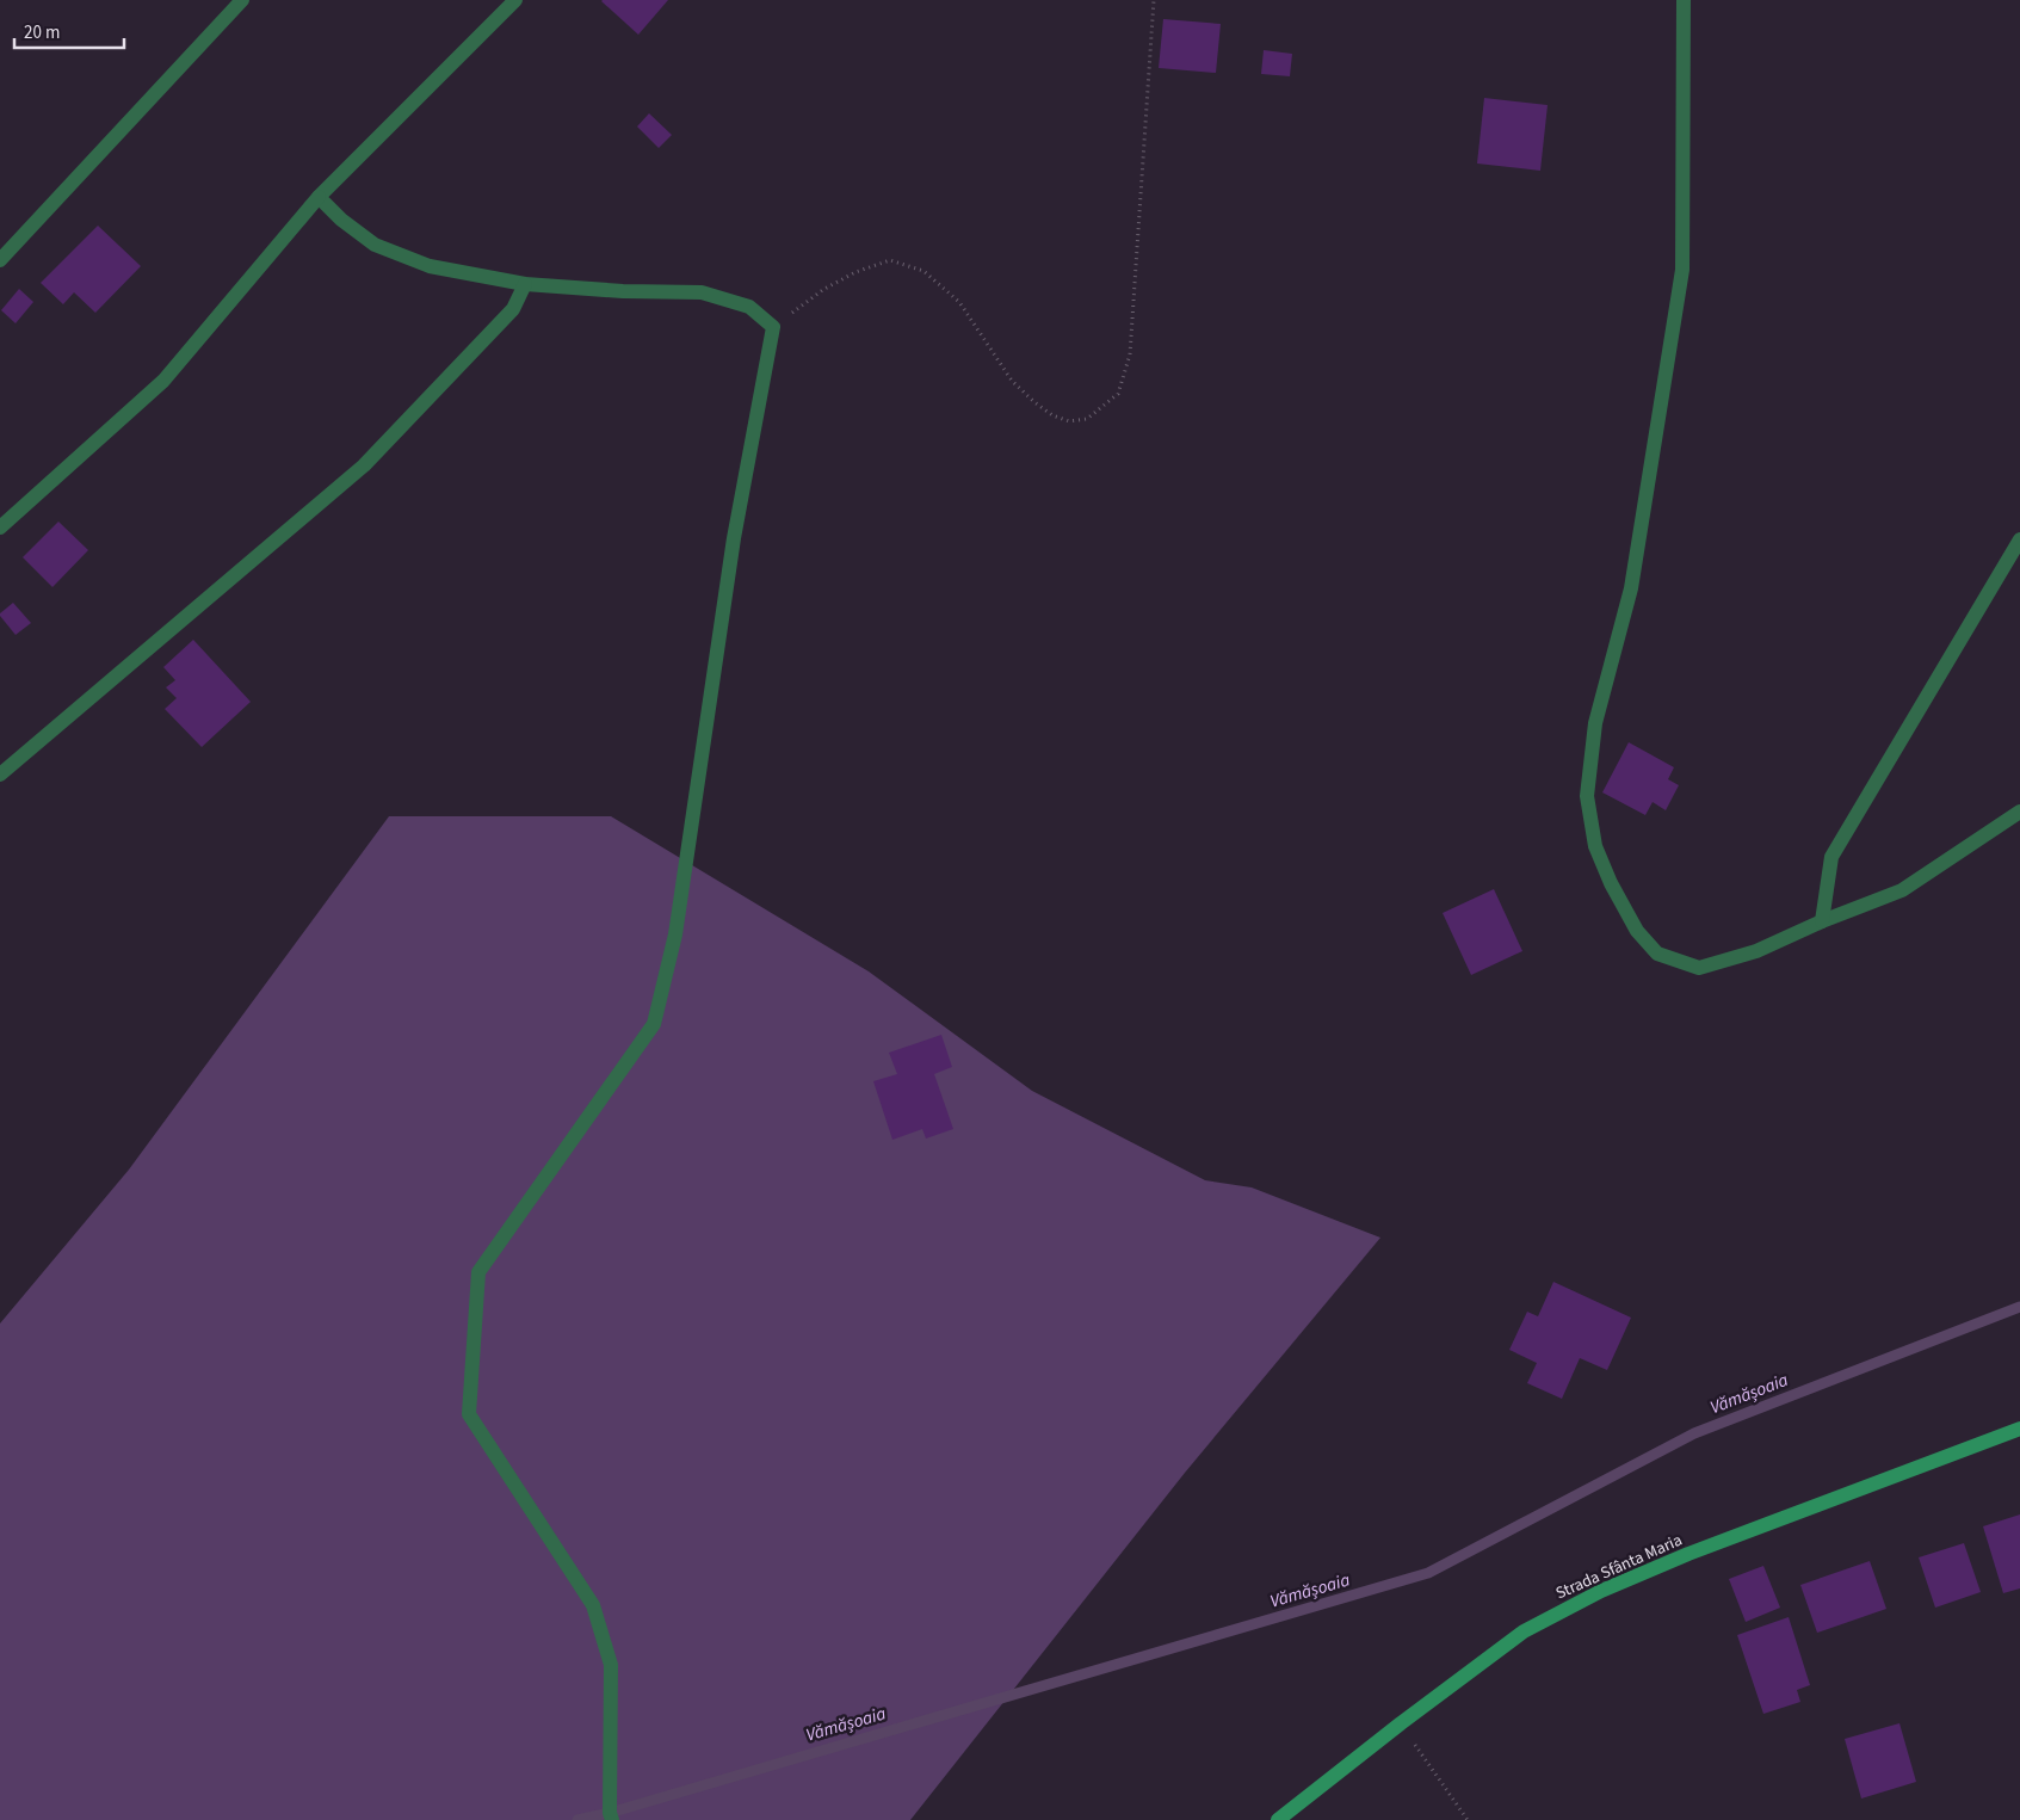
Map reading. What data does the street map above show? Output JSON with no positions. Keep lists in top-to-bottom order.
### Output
{
  "streets": {
    "main road": ["Strada Sfânta Maria"]
  },
  "water": ["Vămășoaia"],
  "scale_bar": "20 m"
}
